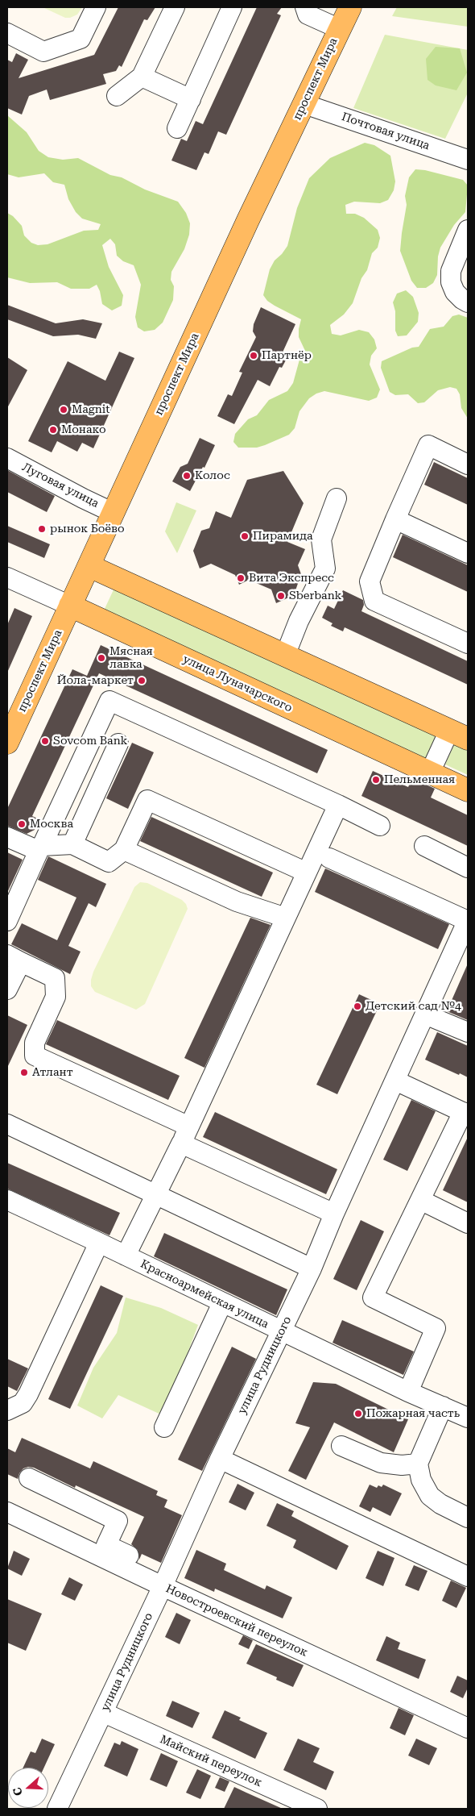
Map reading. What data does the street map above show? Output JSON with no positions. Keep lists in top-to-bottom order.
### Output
{
  "streets": {
    "main road": ["проспект Мира", "улица Луначарского"],
    "street": [
      "Почтовая улица",
      "Луговая улица",
      "Красноармейская улица",
      "улица Рудницкого",
      "Новостроевский переулок",
      "Майский переулок"
    ]
  },
  "crossings": [
    ["проспект Мира", "Почтовая улица"],
    ["проспект Мира", "Луговая улица"],
    ["проспект Мира", "улица Луначарского"],
    ["Красноармейская улица", "улица Рудницкого"],
    ["улица Рудницкого", "Новостроевский переулок"],
    ["улица Рудницкого", "Майский переулок"]
  ],
  "places": [
    "Партнёр",
    "Magnit",
    "Монако",
    "Колос",
    "рынок Боёво",
    "Пирамида",
    "Вита Экспресс",
    "Sberbank",
    "Мясная лавка",
    "Йола-маркет",
    "Sovcom Bank",
    "Пельменная",
    "Москва",
    "Детский сад №4",
    "Атлант",
    "Пожарная часть"
  ],
  "north": "left"
}
